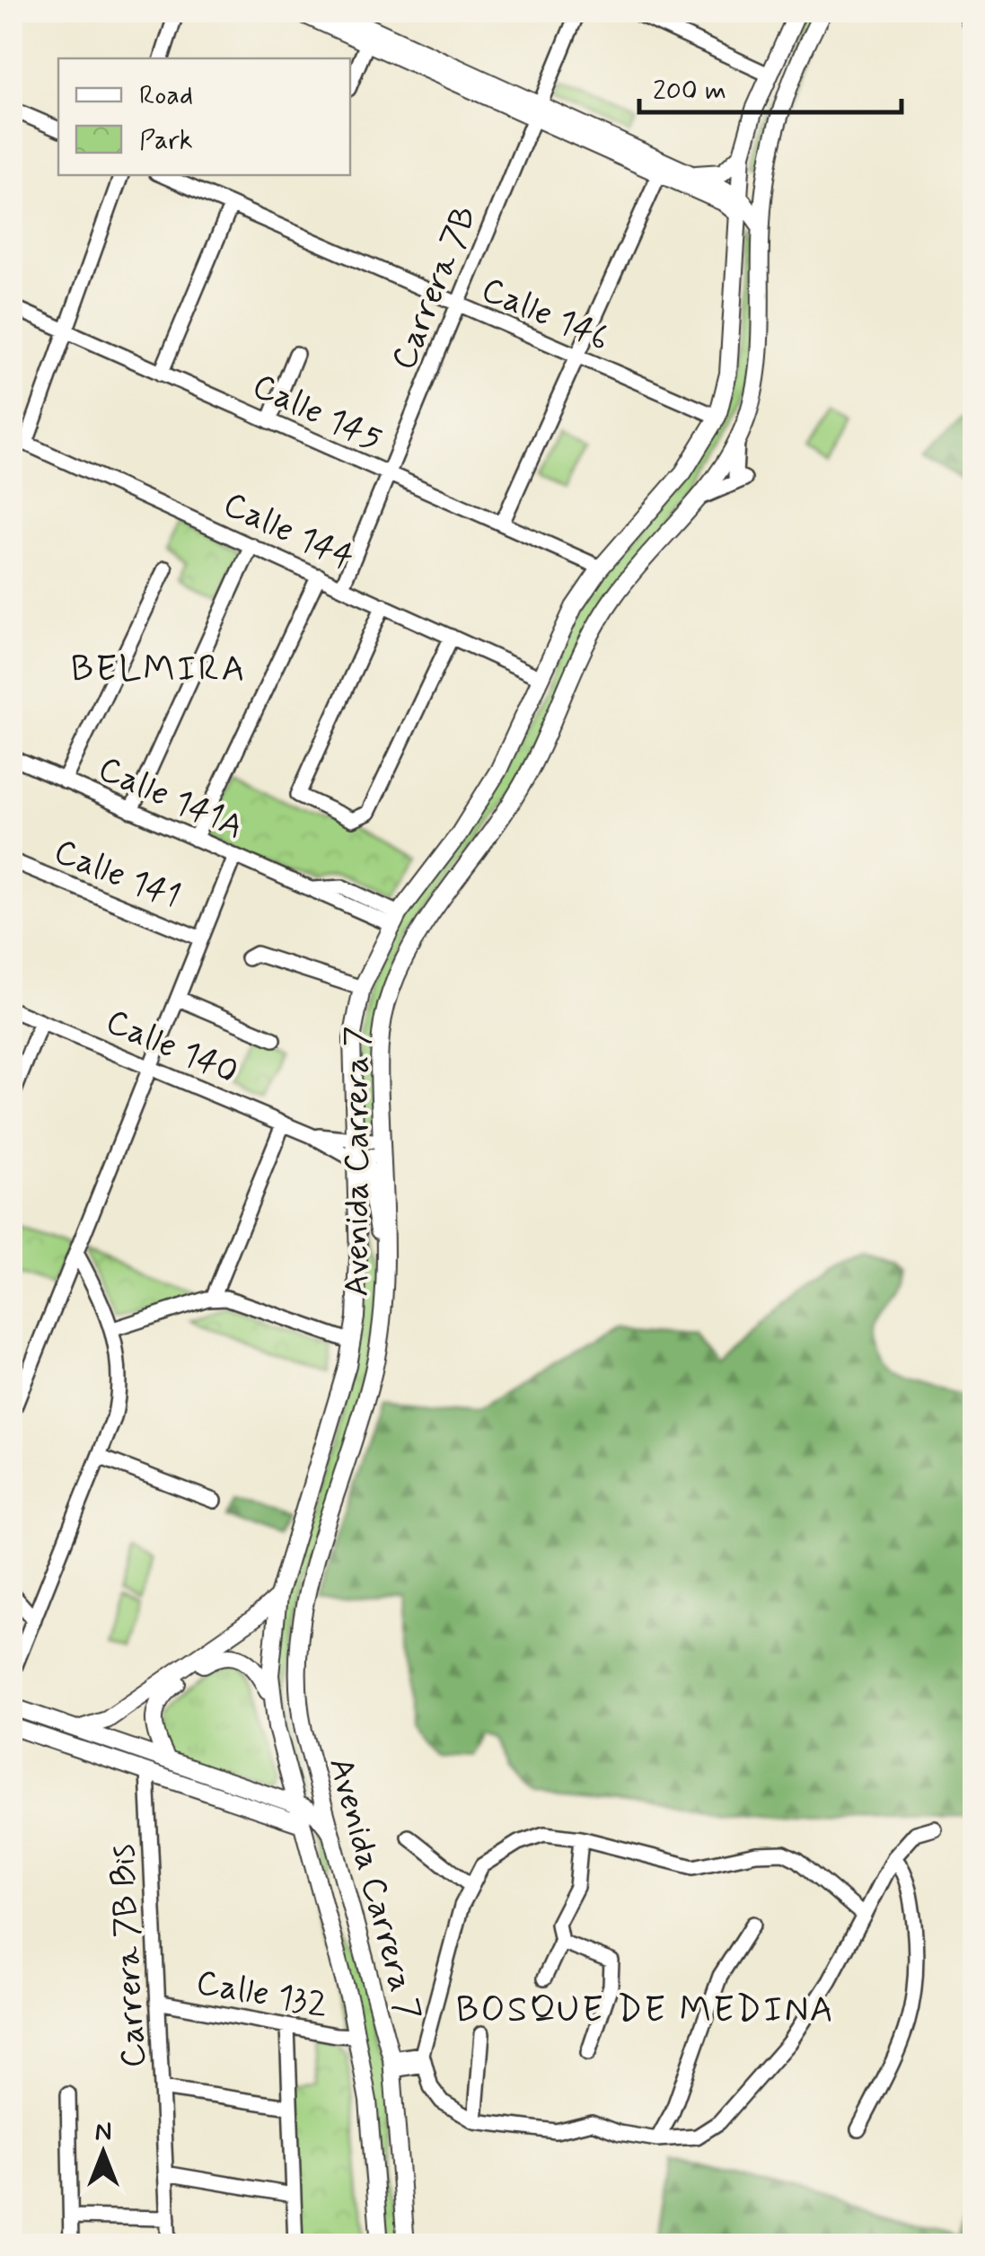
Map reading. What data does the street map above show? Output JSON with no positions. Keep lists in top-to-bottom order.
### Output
{
  "streets": {
    "main road": ["Avenida Carrera 7"],
    "street": [
      "Carrera 7B",
      "Calle 146",
      "Calle 145",
      "Calle 144",
      "Calle 141A",
      "Calle 141",
      "Calle 140",
      "Carrera 7B Bis",
      "Calle 132"
    ]
  },
  "crossings": [
    ["Carrera 7B", "Calle 146"],
    ["Carrera 7B", "Calle 145"],
    ["Carrera 7B", "Calle 144"],
    ["Calle 146", "Avenida Carrera 7"],
    ["Calle 145", "Avenida Carrera 7"],
    ["Calle 144", "Avenida Carrera 7"],
    ["Calle 141A", "Avenida Carrera 7"],
    ["Calle 140", "Avenida Carrera 7"],
    ["Avenida Carrera 7", "Calle 132"],
    ["Carrera 7B Bis", "Calle 132"]
  ],
  "districts": ["BELMIRA", "BOSQUE DE MEDINA"],
  "legend": ["Road", "Park"],
  "scale_bar": "200 m",
  "north": "top"
}
